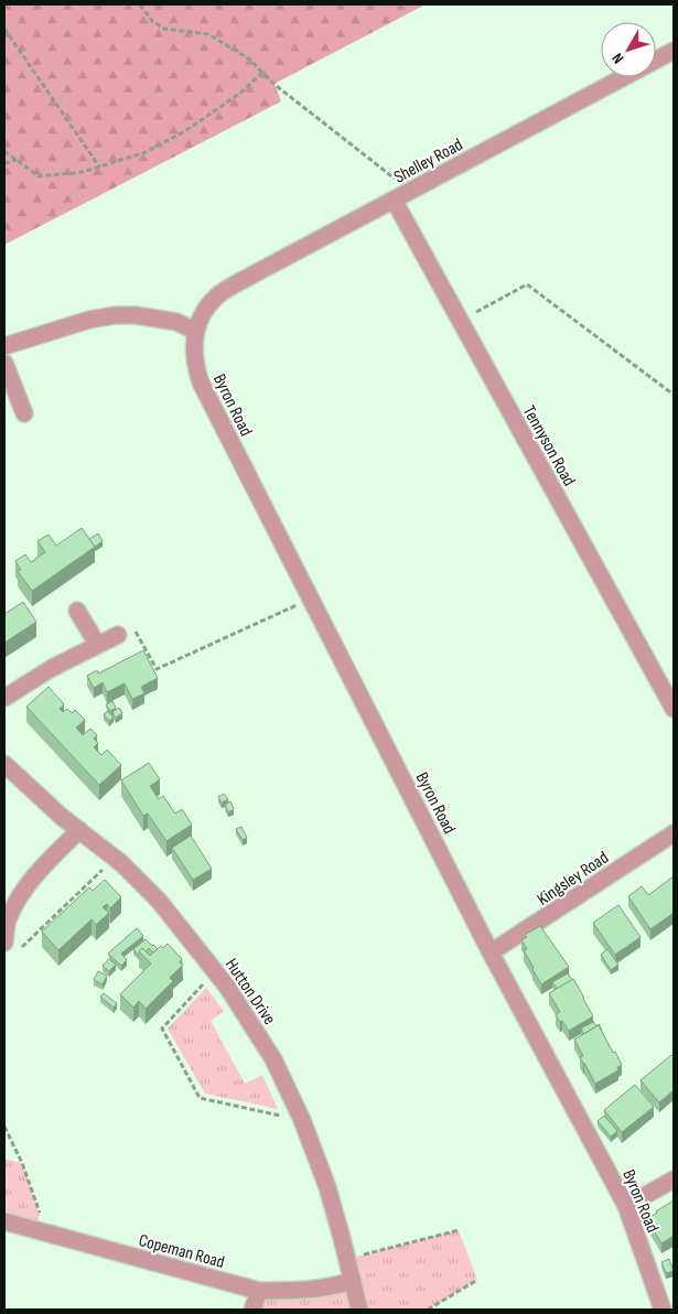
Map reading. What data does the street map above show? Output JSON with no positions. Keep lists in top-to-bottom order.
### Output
{
  "streets": {
    "street": [
      "Shelley Road",
      "Byron Road",
      "Tennyson Road",
      "Kingsley Road",
      "Hutton Drive",
      "Copeman Road"
    ]
  },
  "crossings": [
    ["Shelley Road", "Byron Road"],
    ["Shelley Road", "Tennyson Road"],
    ["Byron Road", "Kingsley Road"],
    ["Hutton Drive", "Copeman Road"]
  ],
  "north": "bottom left"
}
